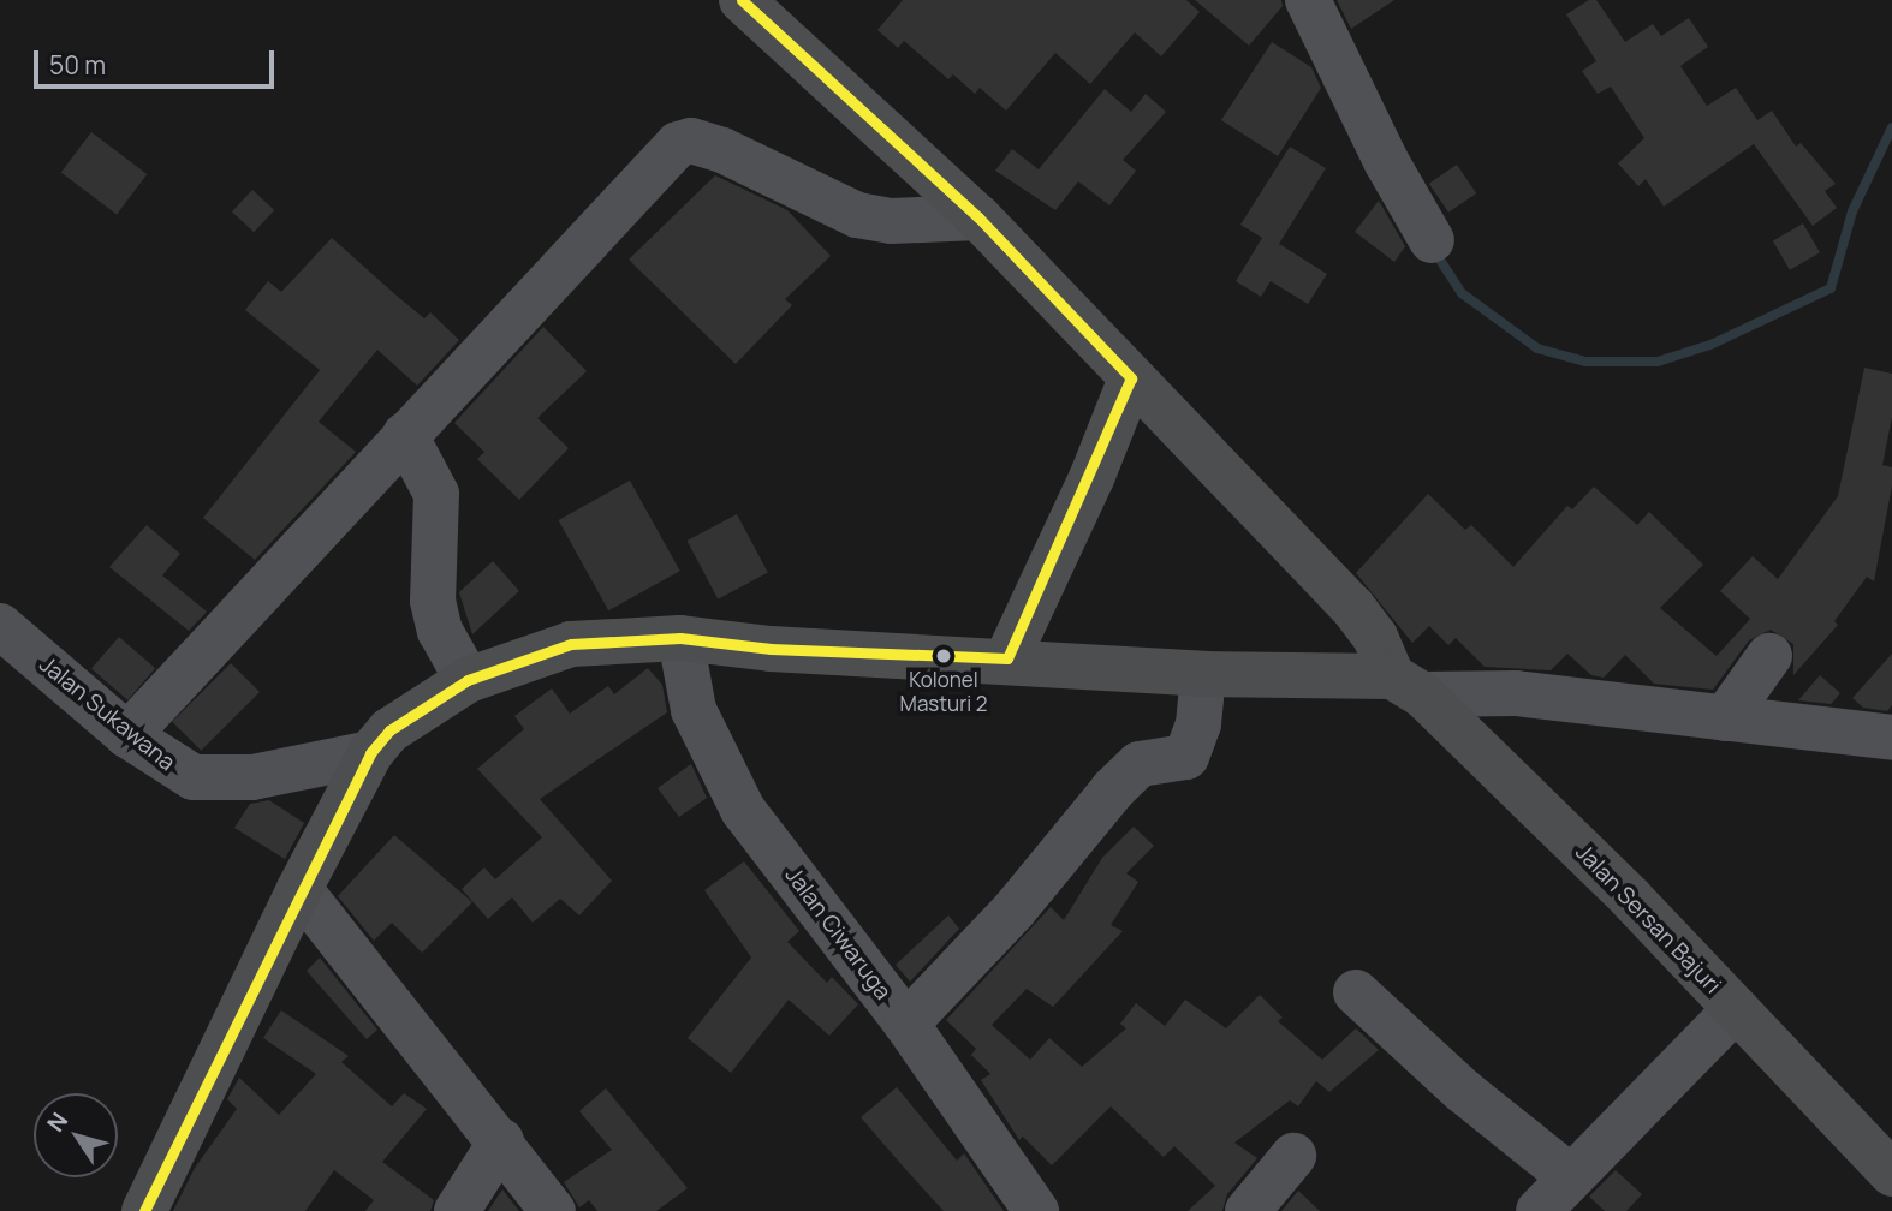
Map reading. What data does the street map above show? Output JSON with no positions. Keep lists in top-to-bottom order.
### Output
{
  "streets": {
    "main road": ["Jalan Sersan Bajuri"],
    "street": ["Jalan Sukawana", "Jalan Ciwaruga"]
  },
  "places": ["Kolonel Masturi 2"],
  "scale_bar": "50 m",
  "north": "top left"
}
